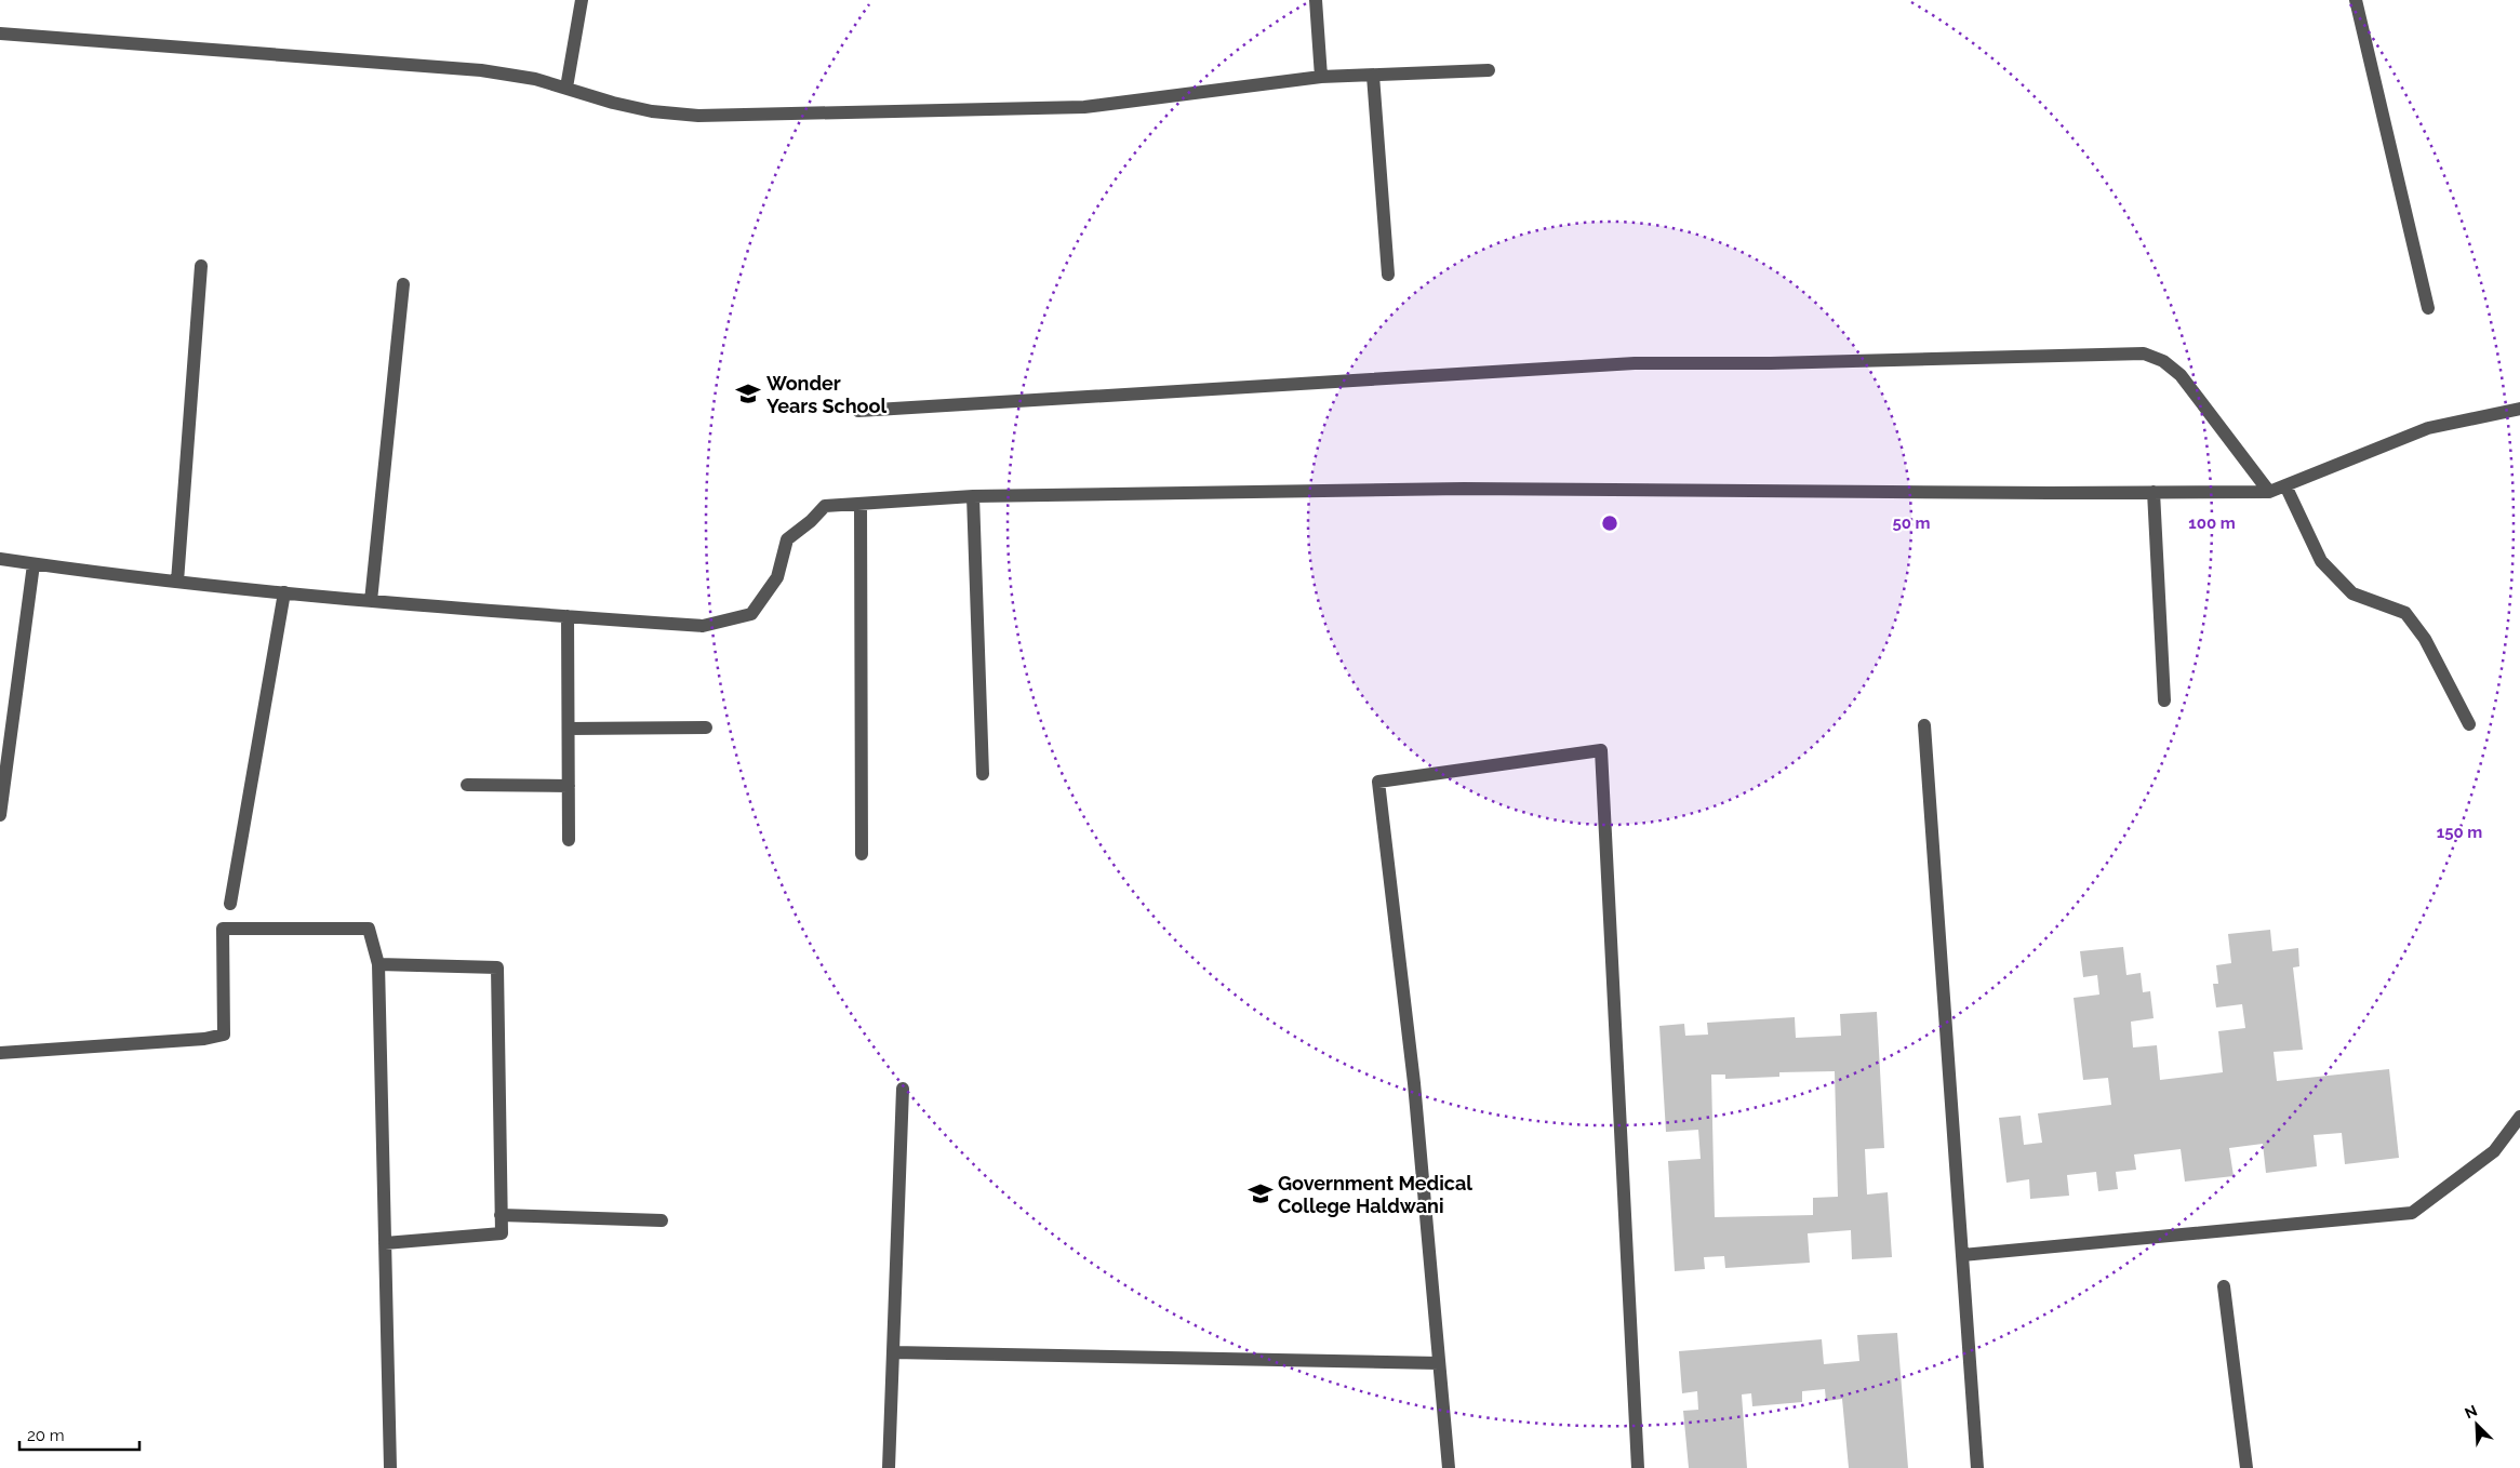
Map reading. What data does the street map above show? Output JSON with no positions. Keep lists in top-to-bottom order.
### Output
{
  "places": {
    "school or university": ["Wonder Years School", "Government Medical College Haldwani"]
  },
  "scale_bar": "20 m",
  "north": "top left",
  "rings": ["50 m", "100 m", "150 m"]
}
